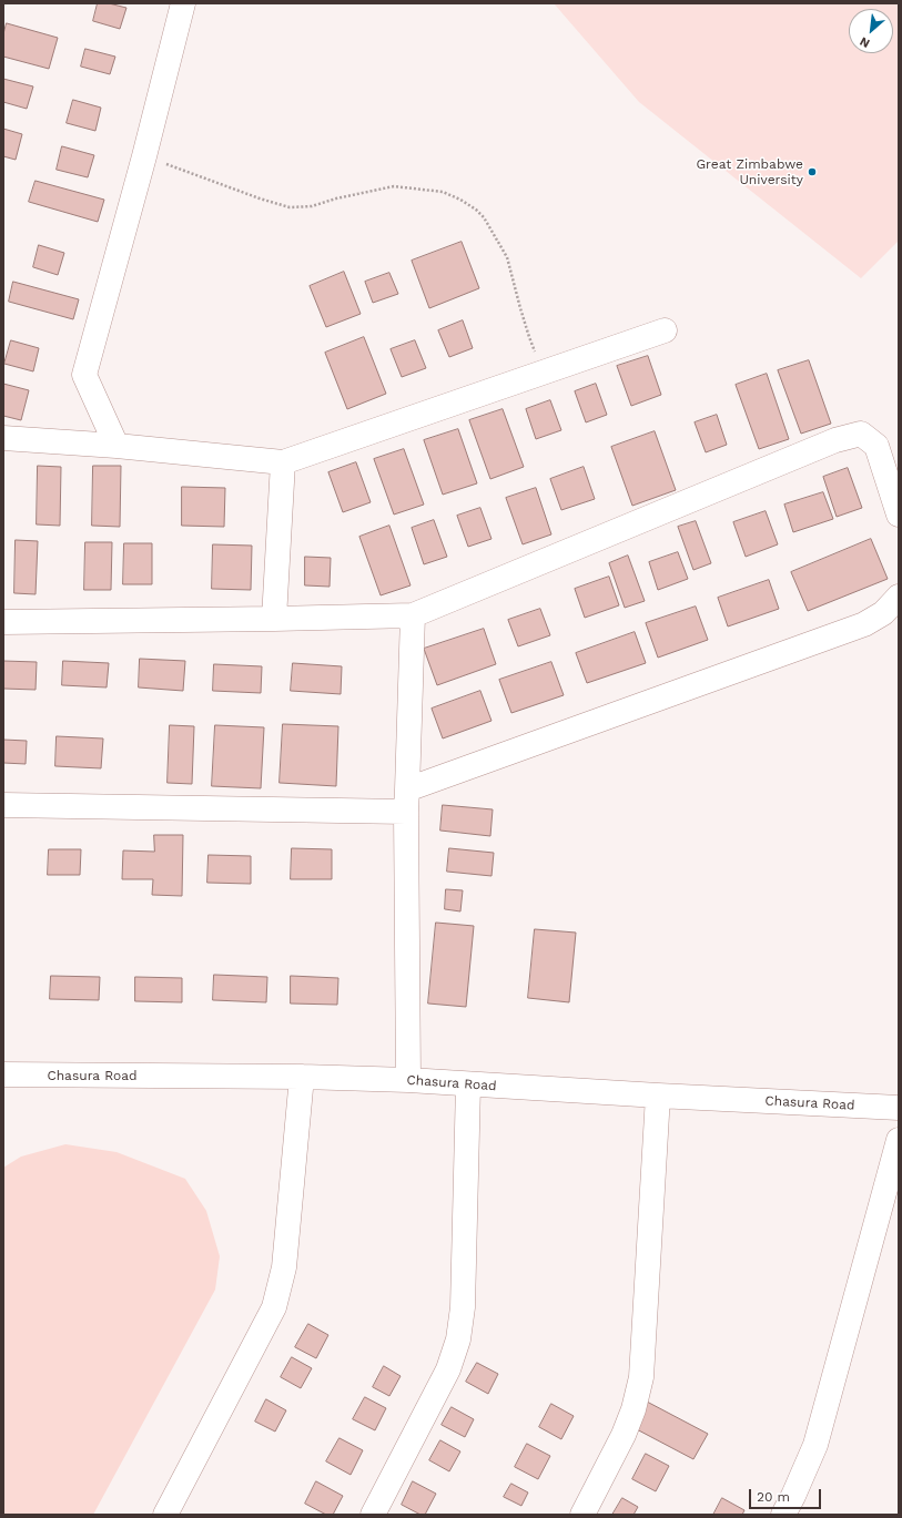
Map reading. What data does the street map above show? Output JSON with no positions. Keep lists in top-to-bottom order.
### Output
{
  "streets": {
    "street": ["Chasura Road"]
  },
  "places": ["Great Zimbabwe University"],
  "scale_bar": "20 m",
  "north": "bottom left"
}
